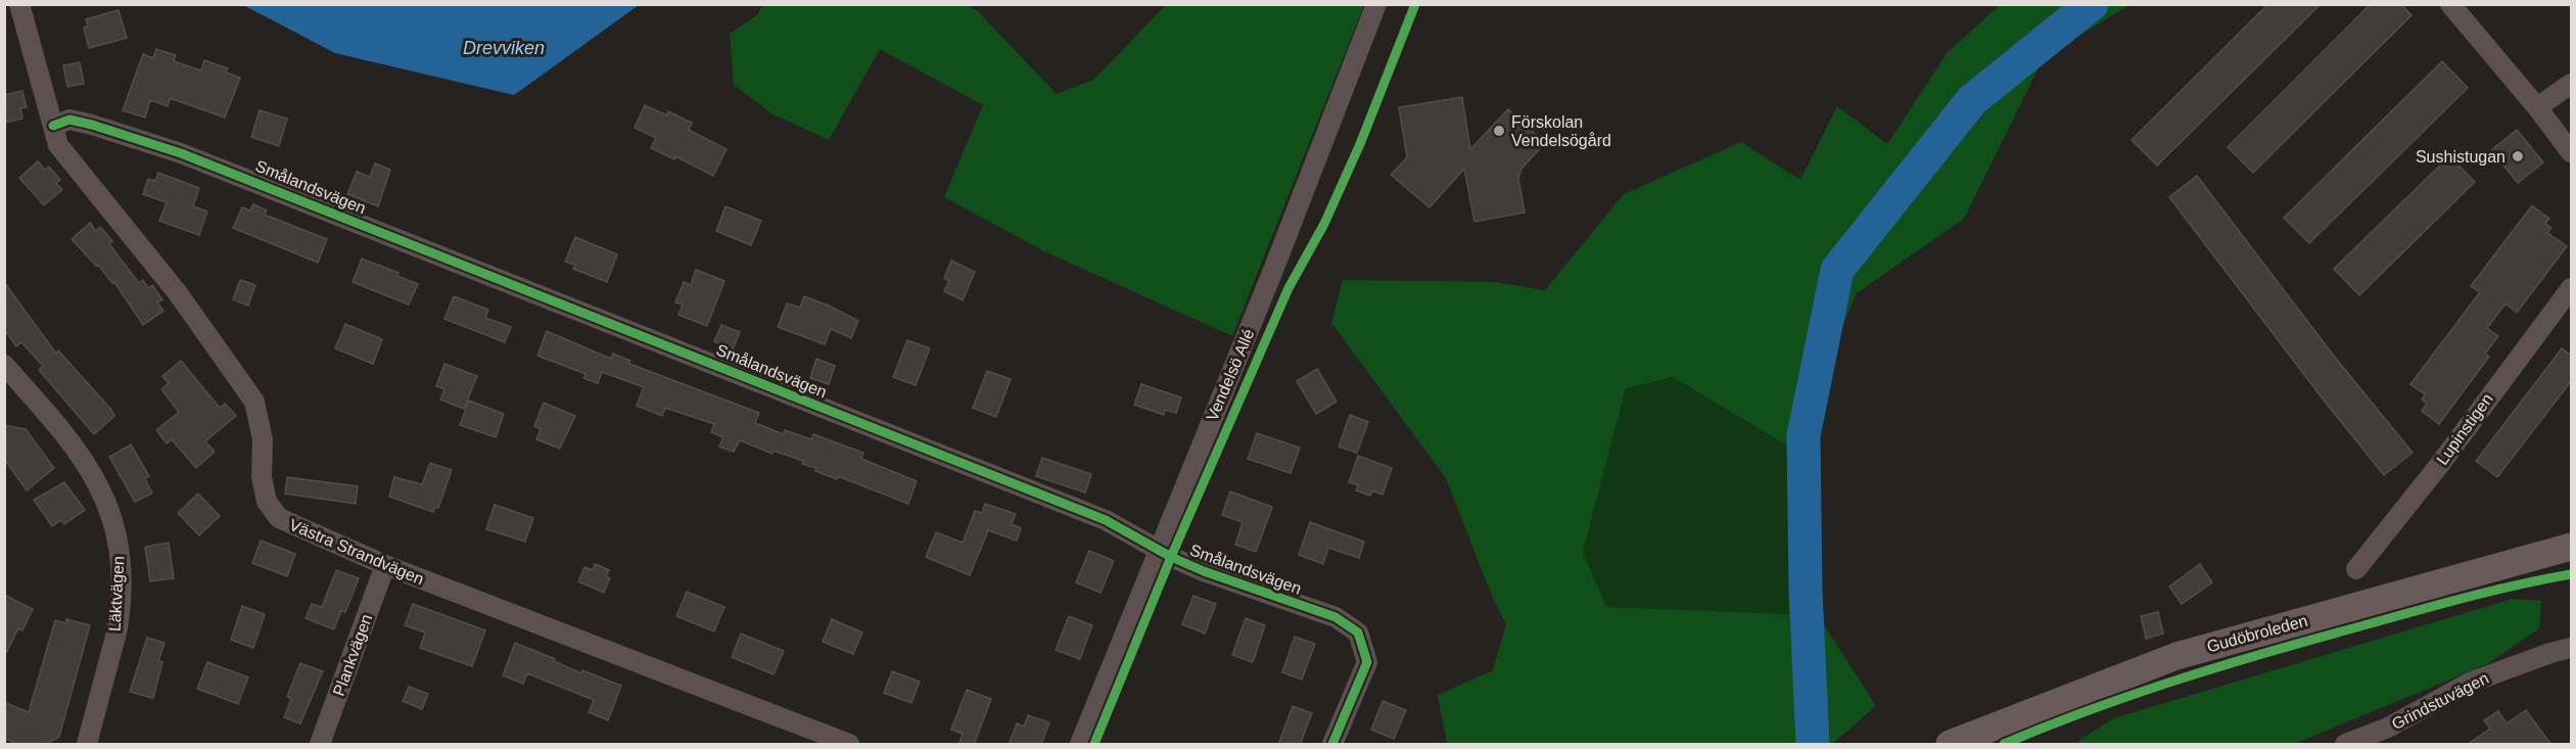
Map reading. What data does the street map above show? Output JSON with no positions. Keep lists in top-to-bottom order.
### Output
{
  "streets": {
    "main road": ["Gudöbroleden"],
    "street": [
      "Smålandsvägen",
      "Vendelsö Allé",
      "Lupinstigen",
      "Västra Strandvägen",
      "Läktvägen",
      "Plankvägen",
      "Grindstuvägen"
    ]
  },
  "crossings": [
    ["Smålandsvägen", "Vendelsö Allé"],
    ["Smålandsvägen", "Västra Strandvägen"],
    ["Västra Strandvägen", "Plankvägen"]
  ],
  "water": ["Drevviken"],
  "places": ["Förskolan Vendelsögård", "Sushistugan"]
}
